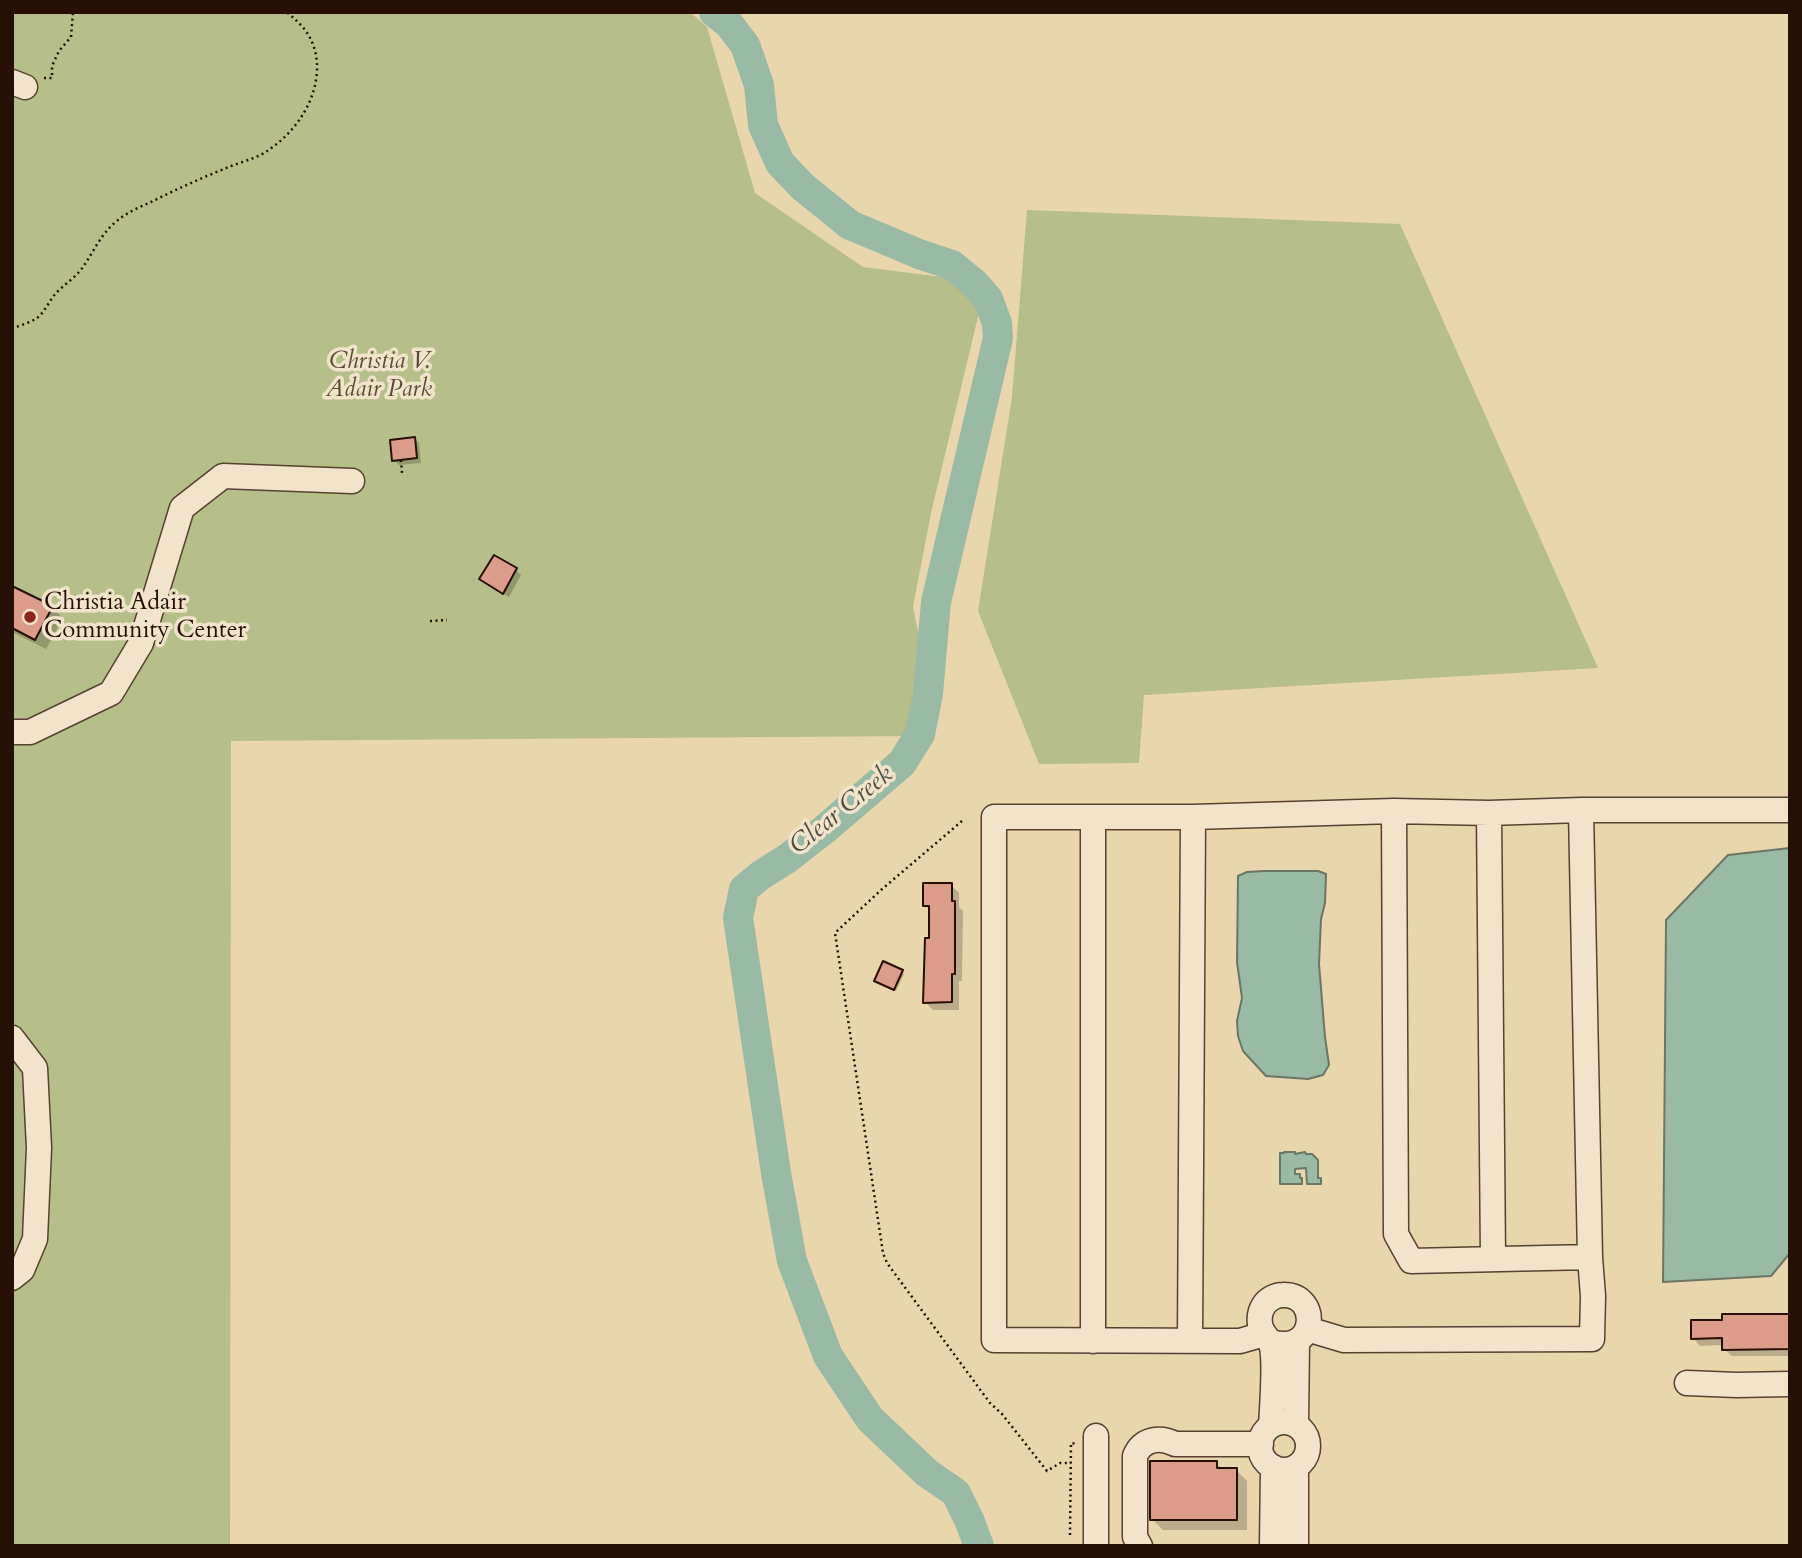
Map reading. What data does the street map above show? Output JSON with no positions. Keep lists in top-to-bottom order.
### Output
{
  "water": ["Clear Creek"],
  "parks": ["Christia V. Adair Park"],
  "places": ["Christia Adair Community Center"]
}
